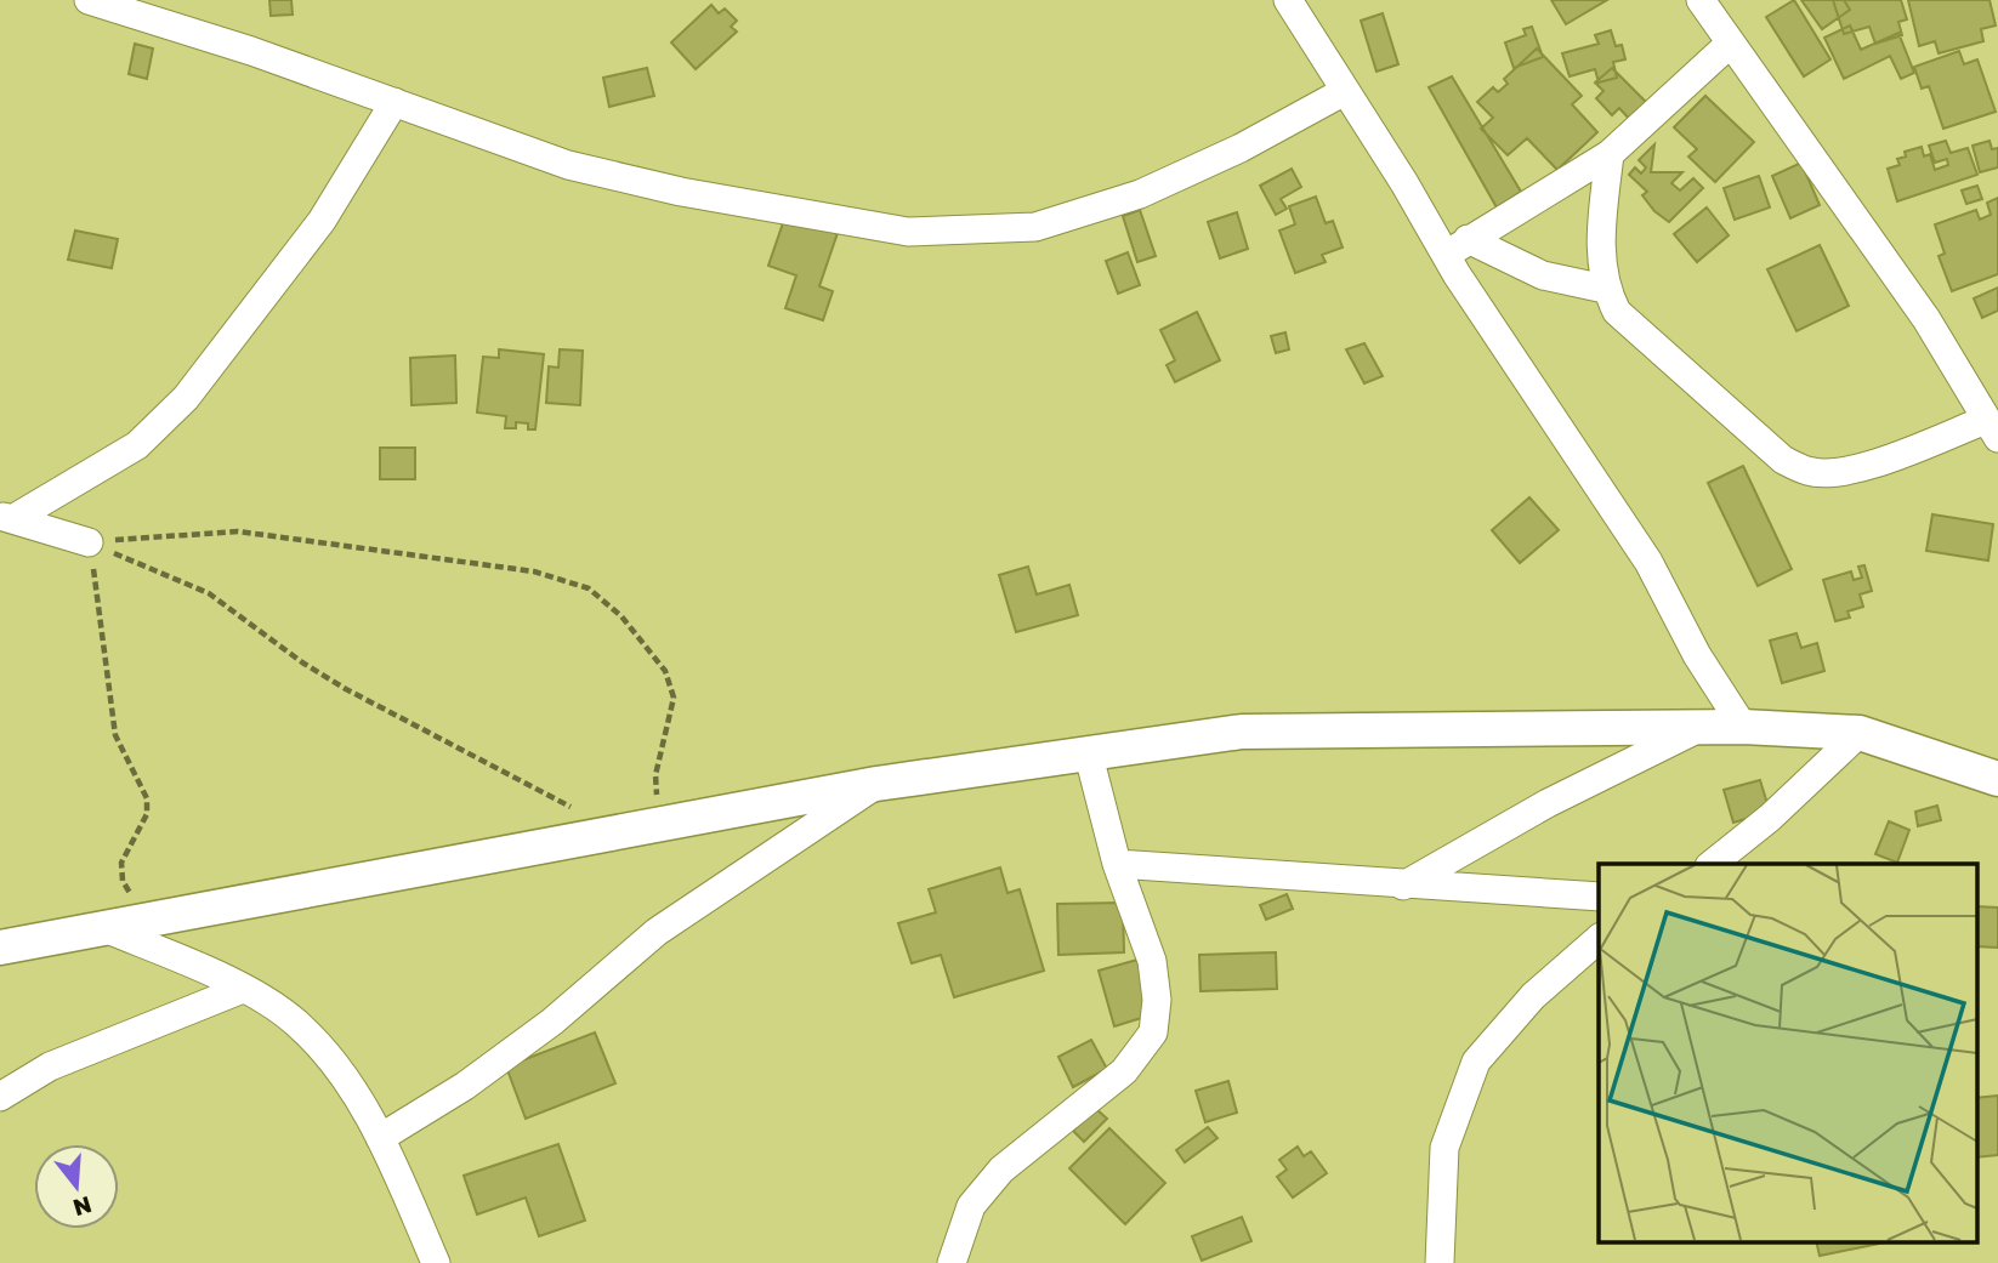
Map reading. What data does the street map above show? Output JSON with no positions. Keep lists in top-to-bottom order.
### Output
{
  "north": "bottom"
}
